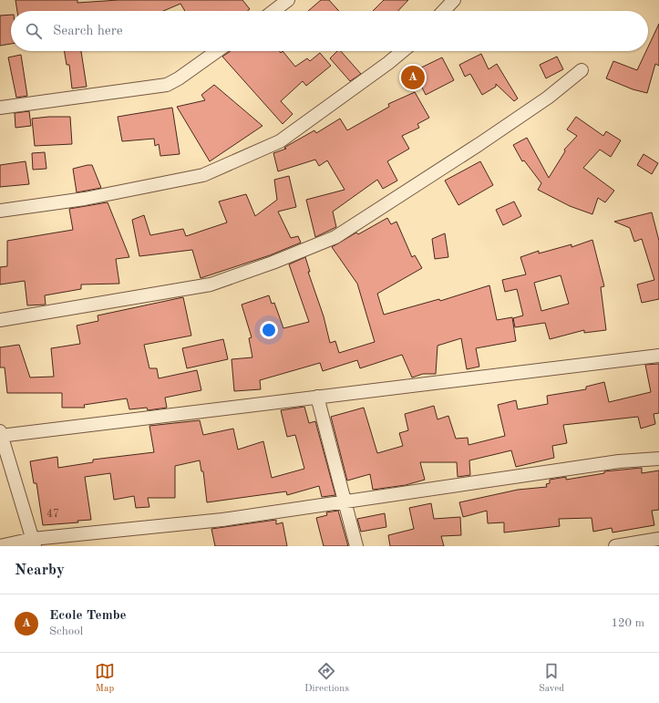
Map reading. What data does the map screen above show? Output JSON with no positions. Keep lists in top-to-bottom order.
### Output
{
  "house_numbers": ["47"],
  "page": {
    "search": "Search here",
    "pins": "A",
    "heading": "Nearby",
    "list": [
      {
        "mark": "A",
        "name": "Ecole Tembe",
        "note": "School",
        "value": "120 m"
      }
    ],
    "nav": ["Map", "Directions", "Saved"]
  }
}
